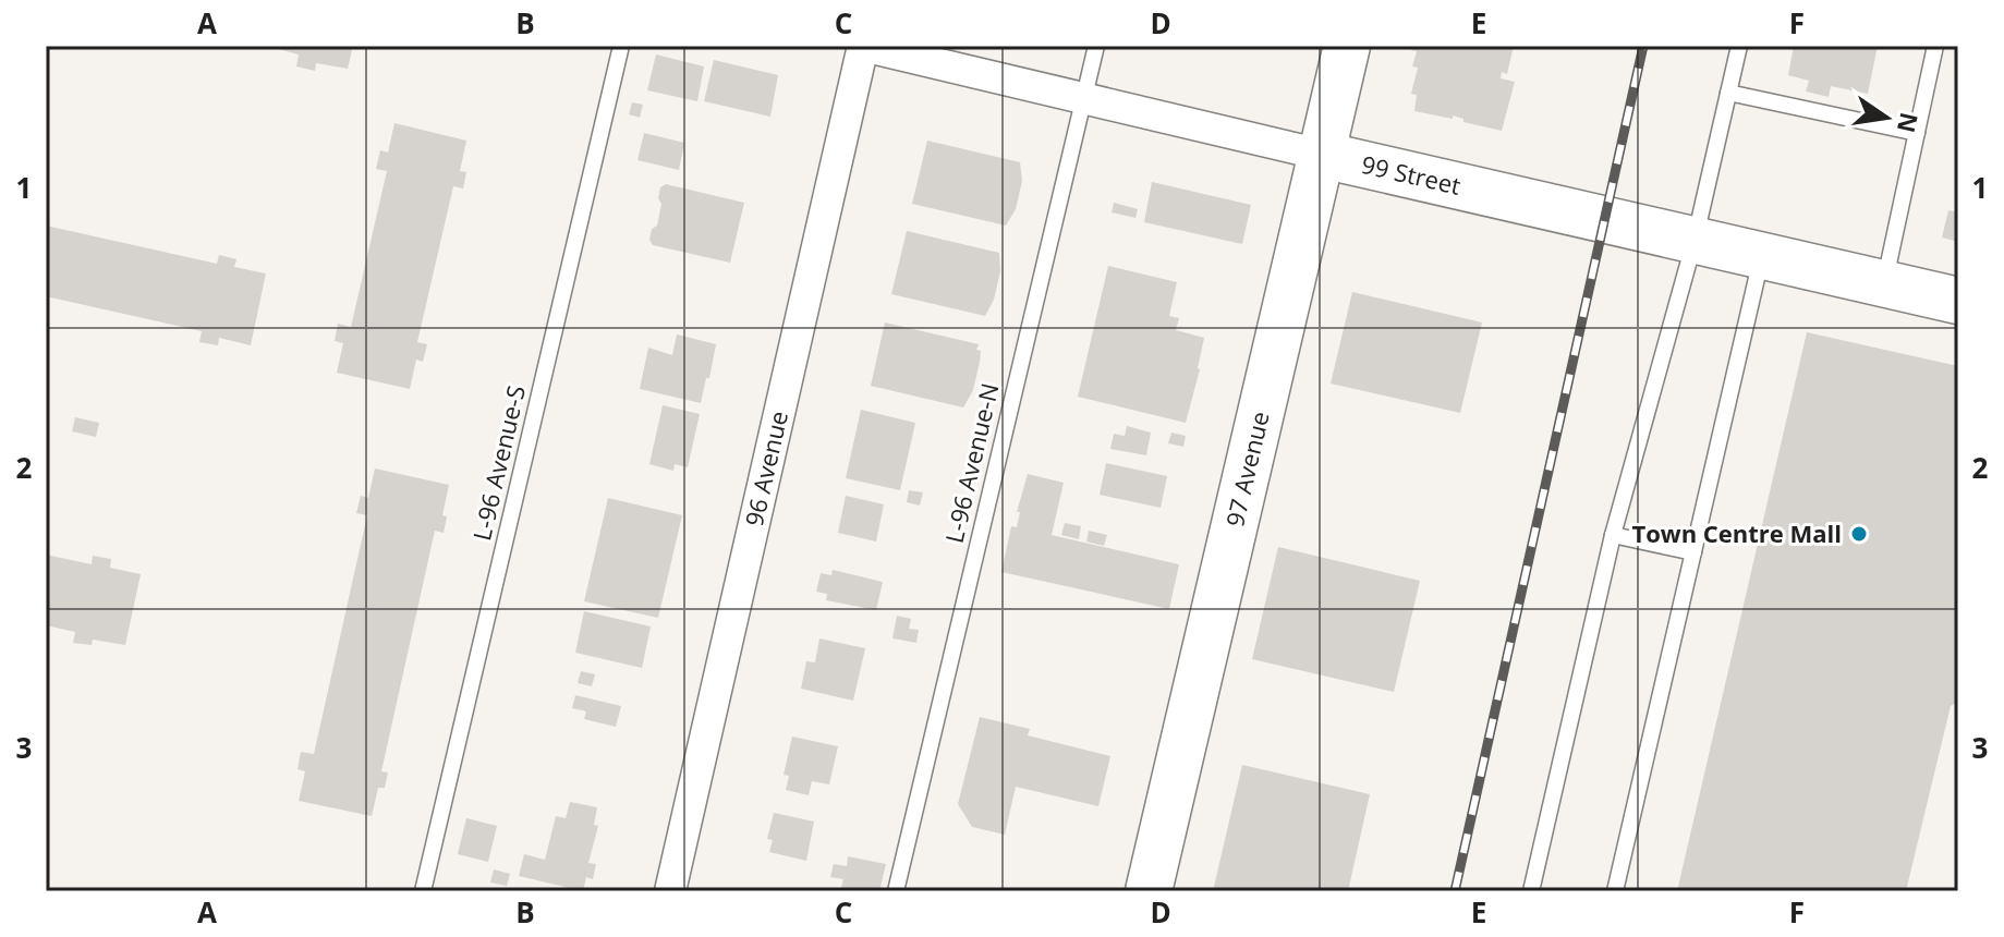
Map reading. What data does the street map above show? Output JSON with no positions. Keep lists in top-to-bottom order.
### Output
{
  "streets": {
    "street": ["99 Street", "96 Avenue", "97 Avenue"],
    "lane": ["L-96 Avenue-S", "L-96 Avenue-N"]
  },
  "crossings": [
    ["99 Street", "L-96 Avenue-N"],
    ["99 Street", "96 Avenue"],
    ["99 Street", "97 Avenue"]
  ],
  "places": ["Town Centre Mall"],
  "north": "right",
  "grid": {
    "columns": [
      "A",
      "B",
      "C",
      "D",
      "E",
      "F"
    ],
    "rows": ["1", "2", "3"]
  }
}
